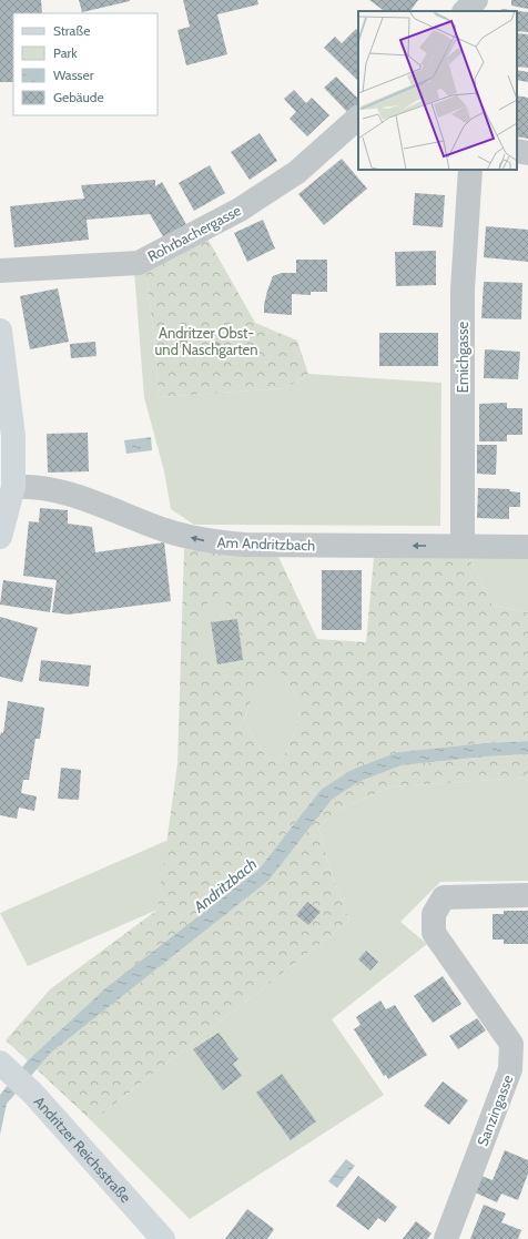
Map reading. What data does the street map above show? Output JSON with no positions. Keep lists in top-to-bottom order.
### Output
{
  "streets": {
    "street": [
      "Rohrbachergasse",
      "Emichgasse",
      "Am Andritzbach",
      "Sanzingasse",
      "Andritzer Reichsstraße"
    ]
  },
  "crossings": [
    ["Emichgasse", "Am Andritzbach"]
  ],
  "one_way": ["Am Andritzbach"],
  "water": ["Andritzbach"],
  "parks": ["Andritzer Obst- und Naschgarten"],
  "legend": [
    "Straße",
    "Park",
    "Wasser",
    "Gebäude"
  ]
}
